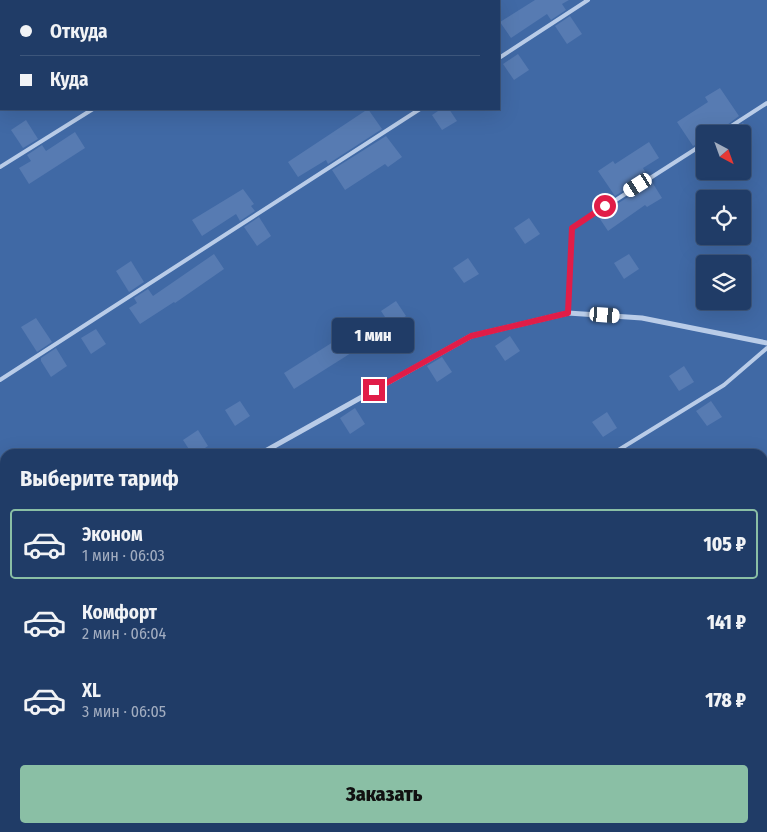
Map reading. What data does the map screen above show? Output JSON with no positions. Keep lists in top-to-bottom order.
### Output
{
  "north": "bottom right",
  "page": {
    "banner": ["Откуда", "Куда"],
    "bubble": "1 мин",
    "heading": "Выберите тариф",
    "list": [
      {
        "name": "Эконом",
        "note": "1 мин · 06:03",
        "value": "105 ₽"
      },
      {
        "name": "Комфорт",
        "note": "2 мин · 06:04",
        "value": "141 ₽"
      },
      {
        "name": "XL",
        "note": "3 мин · 06:05",
        "value": "178 ₽"
      }
    ],
    "buttons": "Заказать"
  }
}
